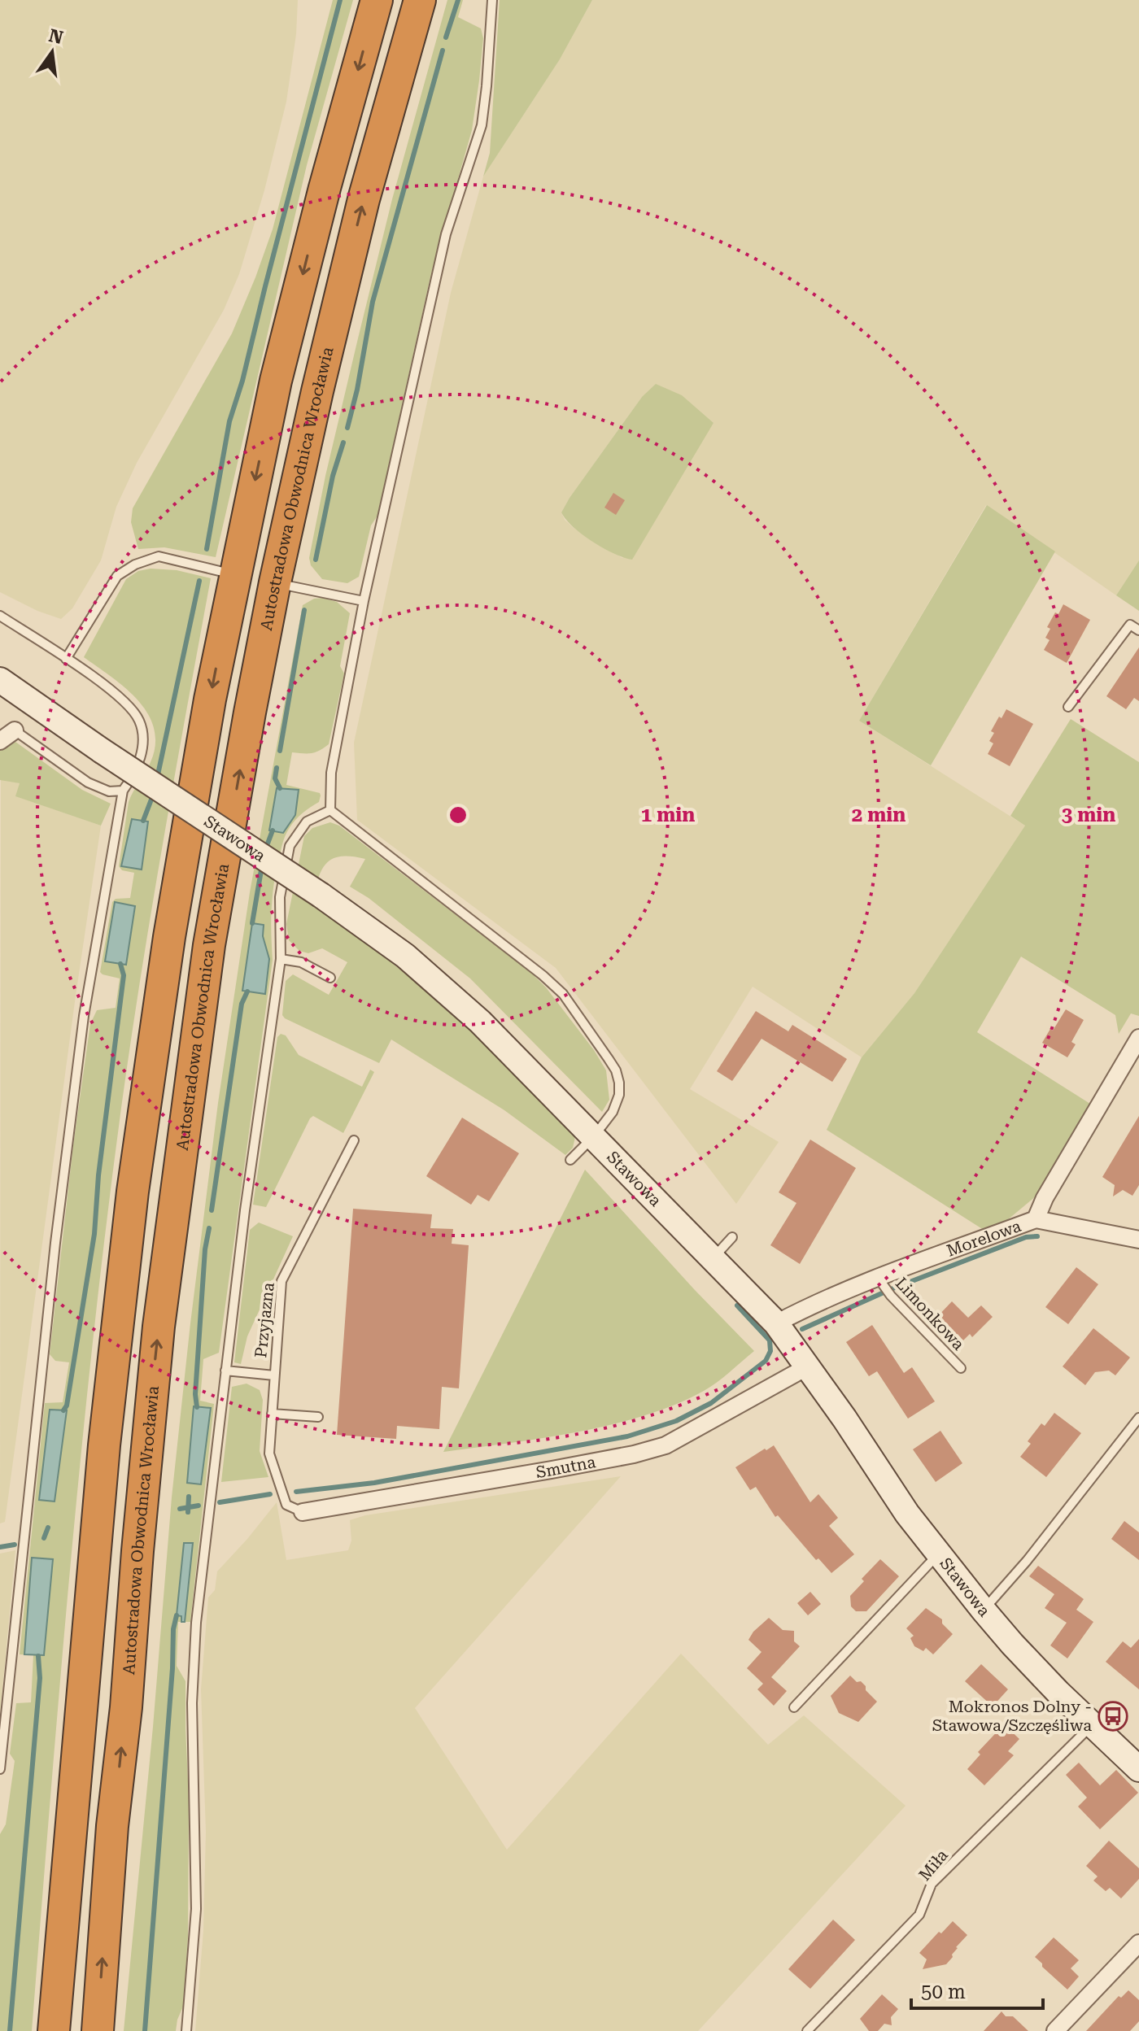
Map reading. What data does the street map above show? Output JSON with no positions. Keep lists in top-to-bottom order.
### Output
{
  "streets": {
    "highway": ["Autostradowa Obwodnica Wrocławia"],
    "street": ["Stawowa", "Morelowa", "Smutna"],
    "lane": ["Limonkowa", "Przyjazna", "Miła"]
  },
  "crossings": [
    ["Stawowa", "Morelowa"],
    ["Stawowa", "Smutna"],
    ["Stawowa", "Miła"],
    ["Morelowa", "Limonkowa"],
    ["Przyjazna", "Smutna"]
  ],
  "places": {
    "bus stop": ["Mokronos Dolny - Stawowa/Szczęśliwa"]
  },
  "scale_bar": "50 m",
  "north": "top",
  "rings": ["1 min", "2 min", "3 min"]
}
